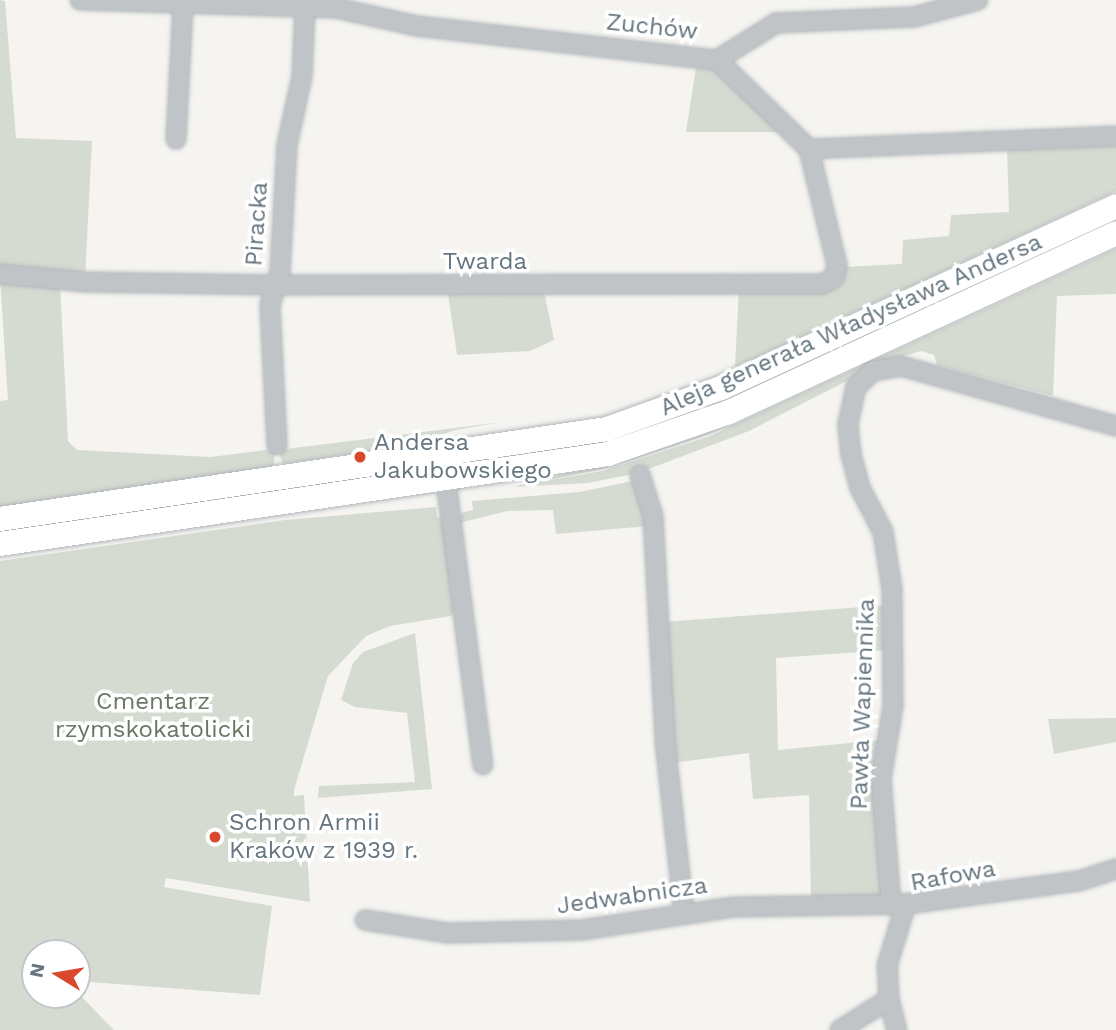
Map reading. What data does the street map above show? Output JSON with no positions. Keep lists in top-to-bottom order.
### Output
{
  "streets": {
    "main road": ["Aleja generała Władysława Andersa"],
    "street": [
      "Zuchów",
      "Piracka",
      "Twarda",
      "Pawła Wapiennika",
      "Rafowa",
      "Jedwabnicza"
    ]
  },
  "crossings": [
    ["Zuchów", "Piracka"],
    ["Zuchów", "Twarda"],
    ["Piracka", "Twarda"],
    ["Pawła Wapiennika", "Rafowa"],
    ["Pawła Wapiennika", "Jedwabnicza"],
    ["Rafowa", "Jedwabnicza"]
  ],
  "parks": ["Cmentarz rzymskokatolicki"],
  "places": ["Andersa Jakubowskiego", "Schron Armii Kraków z 1939 r."],
  "north": "left"
}
